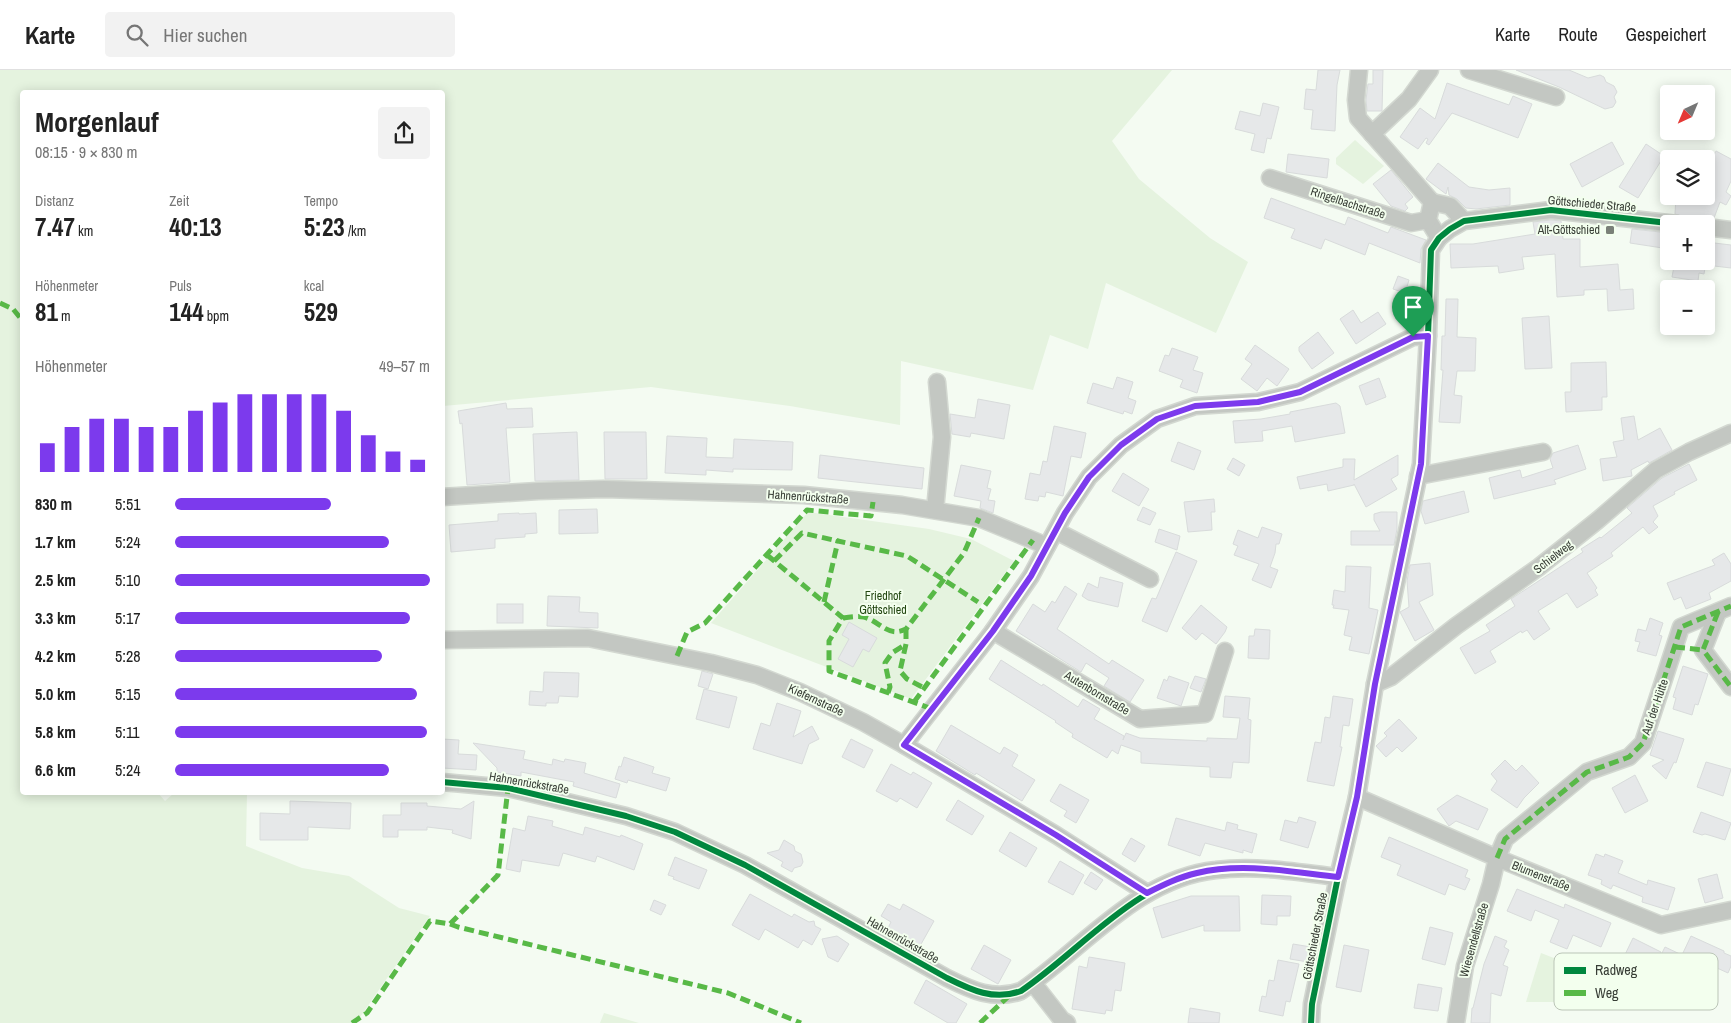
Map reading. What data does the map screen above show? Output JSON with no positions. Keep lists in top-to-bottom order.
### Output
{
  "streets": {
    "street": [
      "Ringelbachstraße",
      "Göttschieder Straße",
      "Hahnenrückstraße",
      "Schielweg",
      "Autenbornstraße",
      "Kiefernstraße",
      "Auf der Hütte",
      "Blumenstraße",
      "Wiesendellstraße"
    ]
  },
  "crossings": [
    ["Göttschieder Straße", "Hahnenrückstraße"],
    ["Göttschieder Straße", "Schielweg"],
    ["Göttschieder Straße", "Blumenstraße"],
    ["Hahnenrückstraße", "Kiefernstraße"],
    ["Auf der Hütte", "Blumenstraße"],
    ["Auf der Hütte", "Wiesendellstraße"],
    ["Blumenstraße", "Wiesendellstraße"]
  ],
  "parks": ["Friedhof Göttschied"],
  "places": {
    "transit": ["Alt-Göttschied"]
  },
  "legend": ["Radweg", "Weg"],
  "north": "bottom left",
  "page": {
    "header": "Karte",
    "search": "Hier suchen",
    "nav": ["Karte", "Route", "Gespeichert"],
    "map_buttons": ["+", "−"],
    "heading": ["Morgenlauf", "08:15 · 9 × 830 m"],
    "stats": [
      ["Distanz", "7.47 km"],
      ["Zeit", "40:13"],
      ["Tempo", "5:23 /km"],
      ["Höhenmeter", "81 m"],
      ["Puls", "144 bpm"],
      ["kcal", "529"]
    ],
    "chart": ["Höhenmeter", "49–57 m"],
    "list": [
      {
        "name": "830 m",
        "note": "5:51"
      },
      {
        "name": "1.7 km",
        "note": "5:24"
      },
      {
        "name": "2.5 km",
        "note": "5:10"
      },
      {
        "name": "3.3 km",
        "note": "5:17"
      },
      {
        "name": "4.2 km",
        "note": "5:28"
      },
      {
        "name": "5.0 km",
        "note": "5:15"
      },
      {
        "name": "5.8 km",
        "note": "5:11"
      },
      {
        "name": "6.6 km",
        "note": "5:24"
      }
    ]
  }
}
